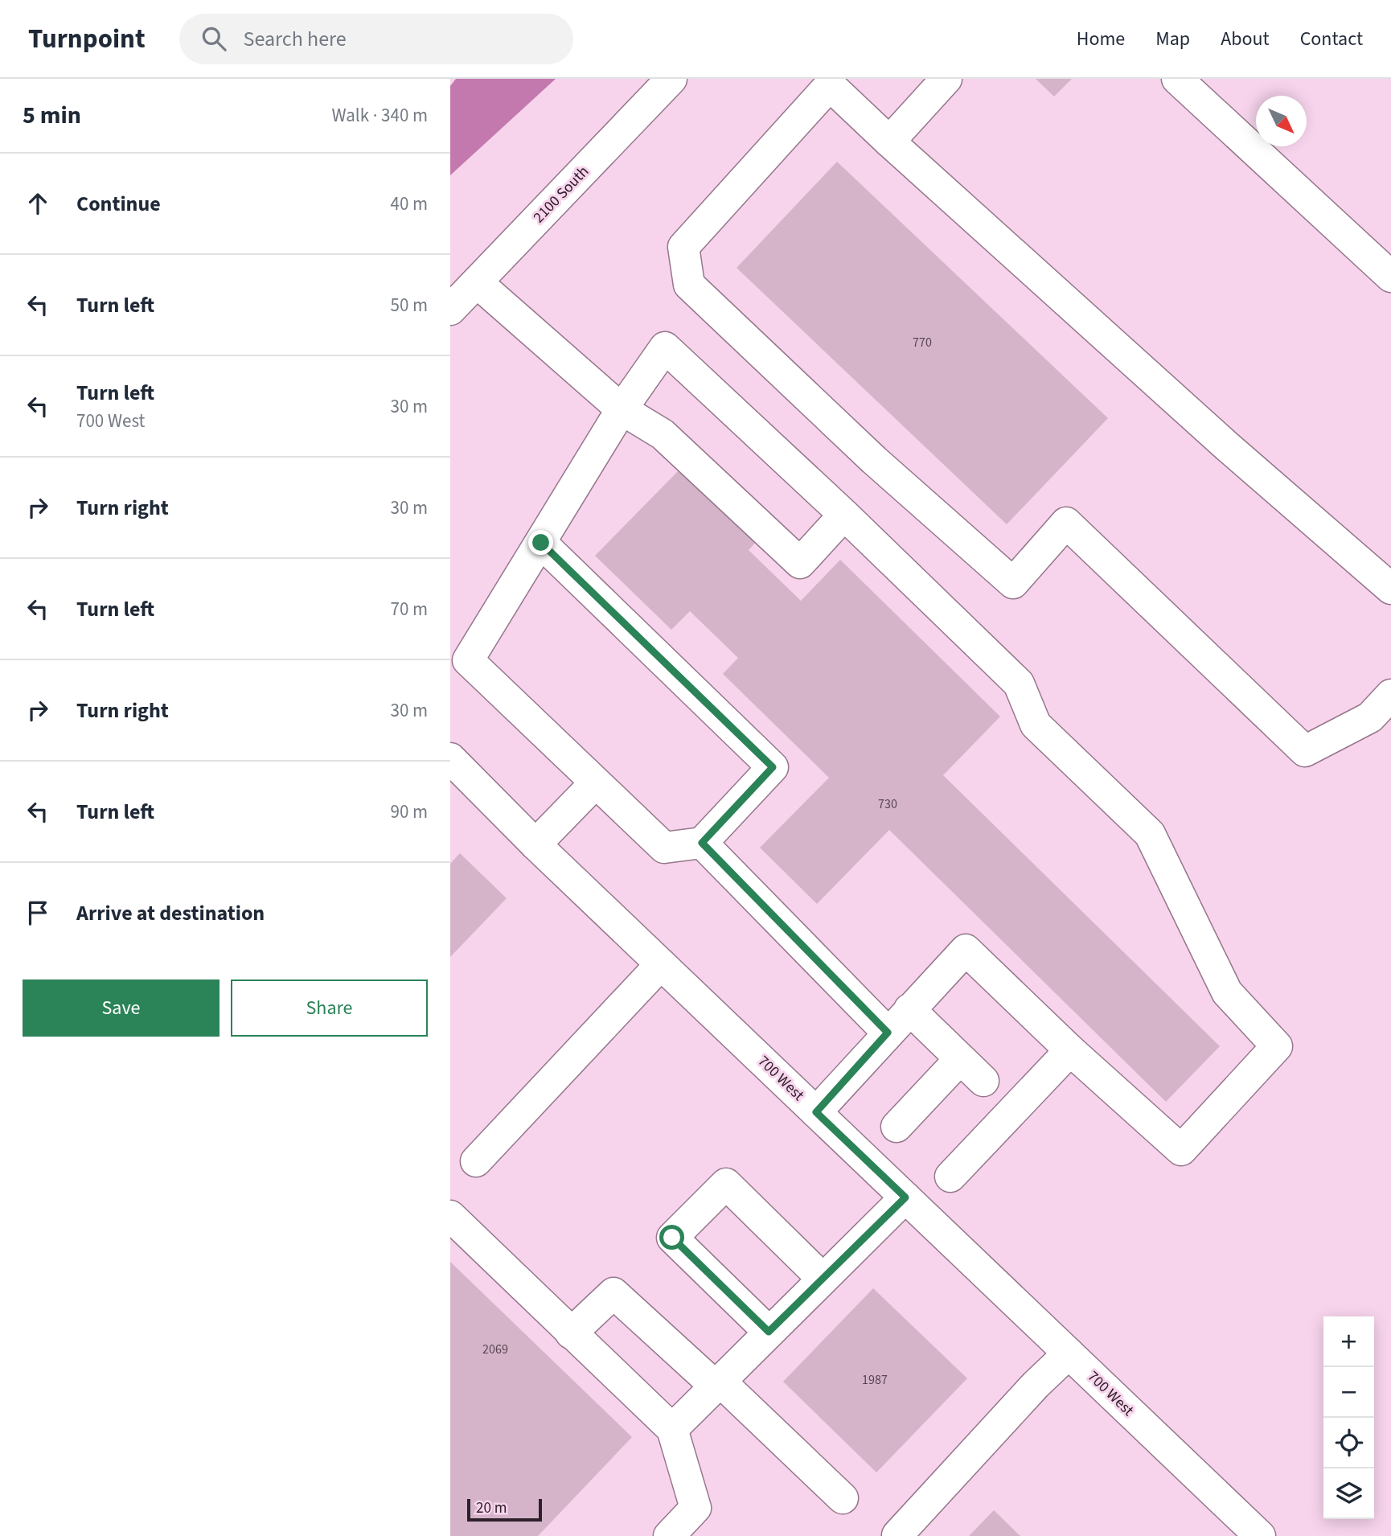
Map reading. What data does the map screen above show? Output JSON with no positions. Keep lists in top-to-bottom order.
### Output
{
  "streets": {
    "street": ["2100 South", "700 West"]
  },
  "house_numbers": [
    "770",
    "730",
    "2069",
    "1987"
  ],
  "scale_bar": "20 m",
  "north": "bottom right",
  "page": {
    "header": "Turnpoint",
    "search": "Search here",
    "nav": [
      "Home",
      "Map",
      "About",
      "Contact"
    ],
    "heading": ["5 min", "Walk · 340 m"],
    "list": [
      ["Continue", "40 m"],
      ["Turn left", "50 m"],
      ["Turn left", "700 West", "30 m"],
      ["Turn right", "30 m"],
      ["Turn left", "70 m"],
      ["Turn right", "30 m"],
      ["Turn left", "90 m"],
      "Arrive at destination"
    ],
    "buttons": ["Save", "Share"],
    "map_buttons": ["+", "−"],
    "scale": "20 m"
  }
}
